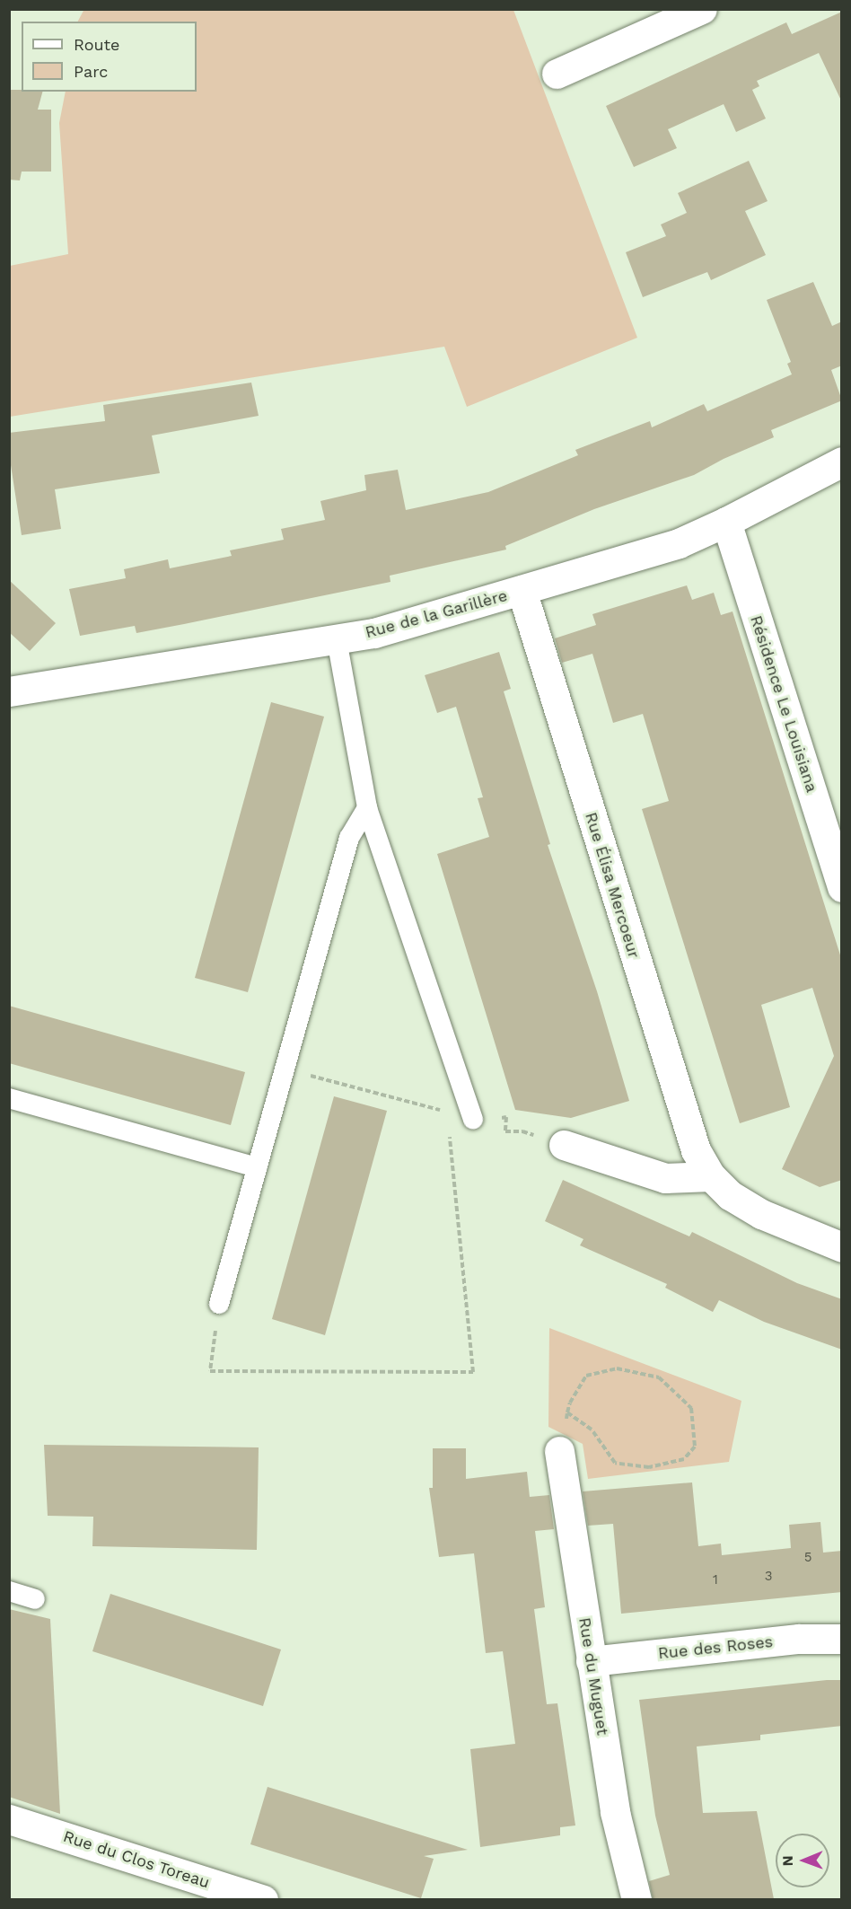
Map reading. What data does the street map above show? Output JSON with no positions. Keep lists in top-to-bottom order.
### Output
{
  "streets": {
    "street": [
      "Rue de la Garillère",
      "Résidence Le Louisiana",
      "Rue Élisa Mercoeur",
      "Rue des Roses",
      "Rue du Muguet",
      "Rue du Clos Toreau"
    ]
  },
  "crossings": [
    ["Rue de la Garillère", "Résidence Le Louisiana"],
    ["Rue de la Garillère", "Rue Élisa Mercoeur"],
    ["Rue des Roses", "Rue du Muguet"]
  ],
  "house_numbers": ["5", "3", "1"],
  "legend": ["Route", "Parc"],
  "north": "left"
}
